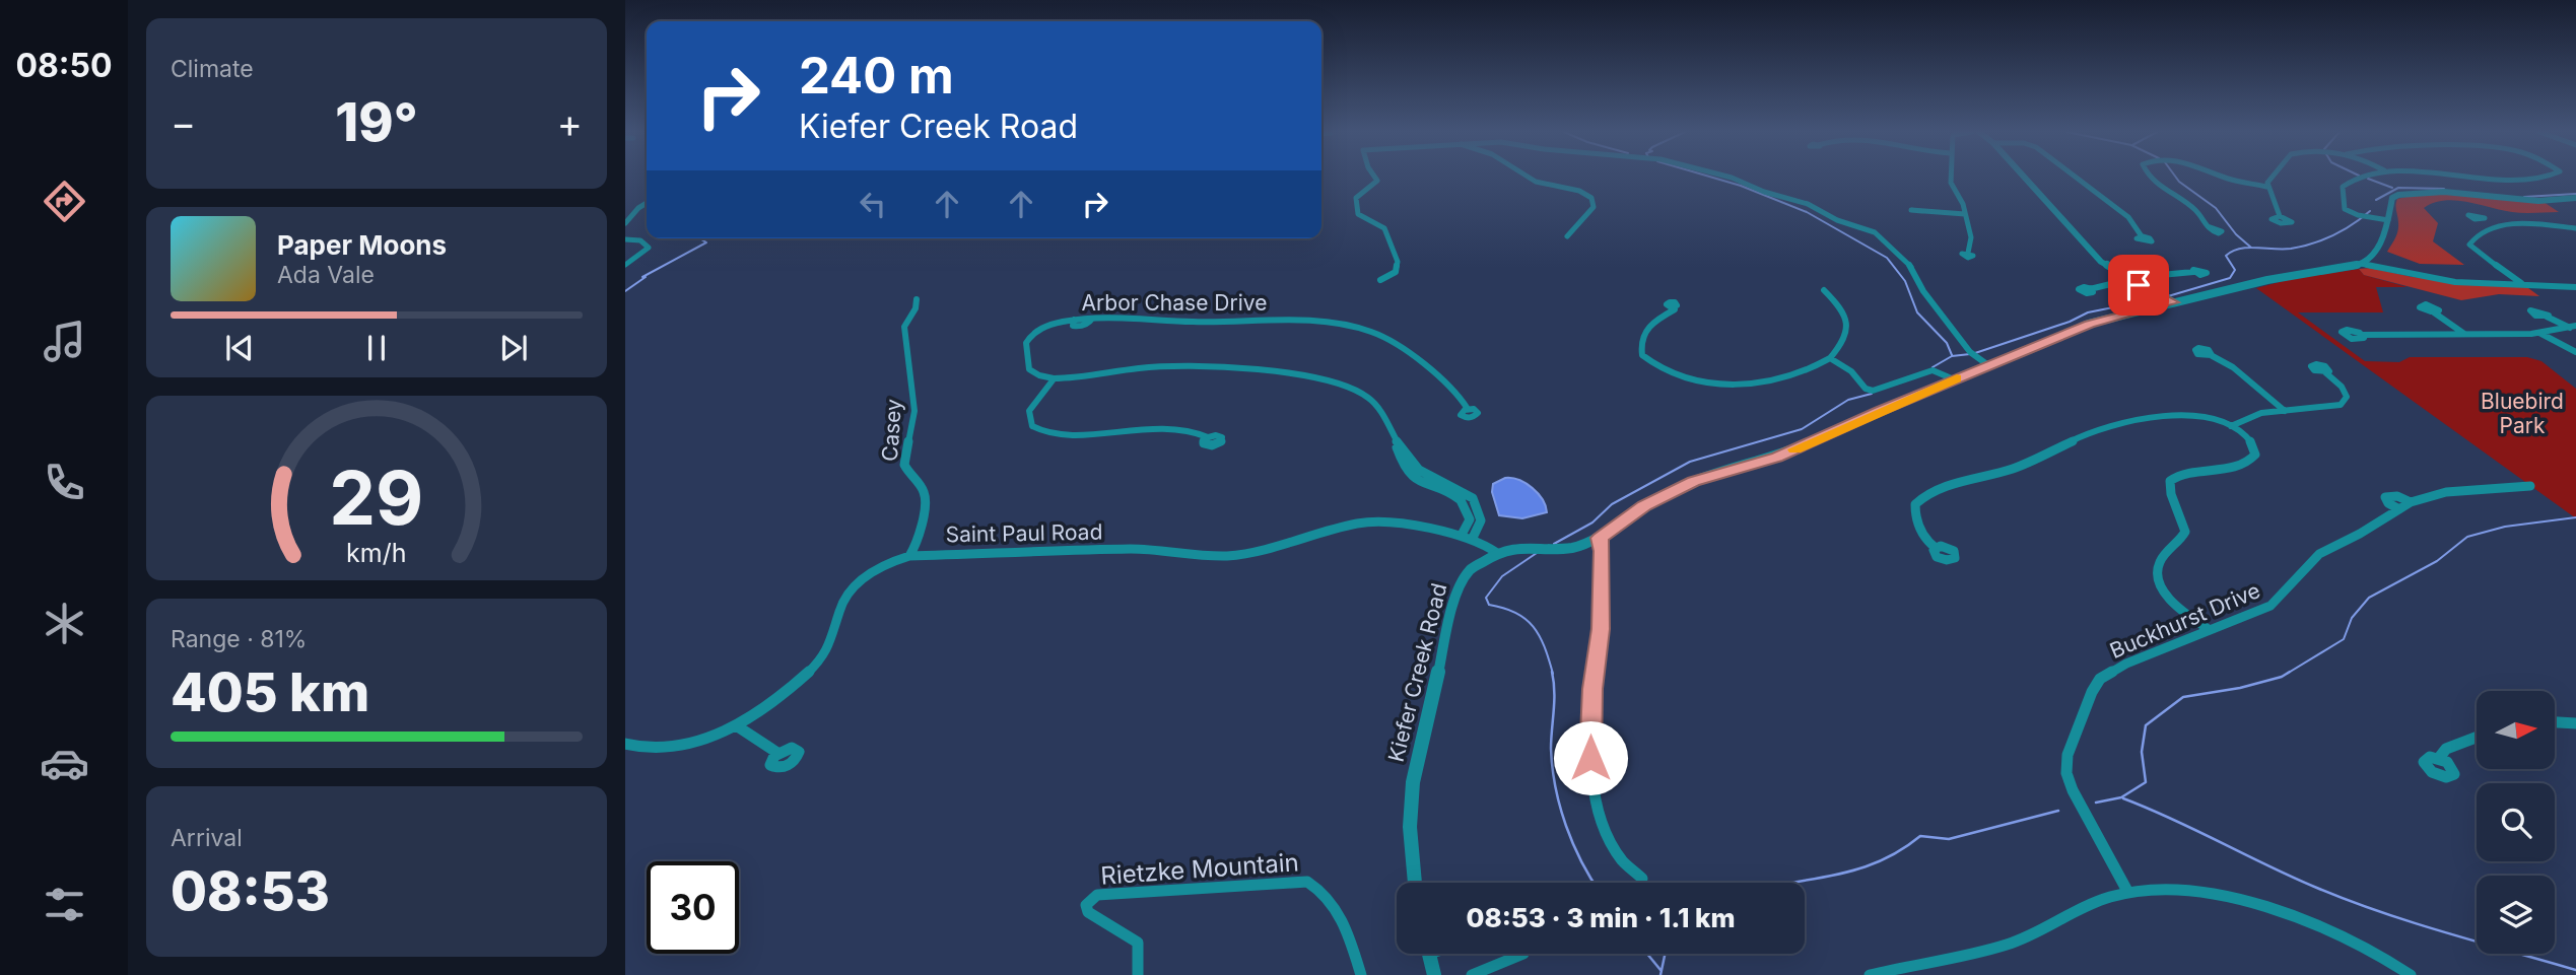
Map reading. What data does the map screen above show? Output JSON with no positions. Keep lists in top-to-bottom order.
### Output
{
  "streets": {
    "street": [
      "Arbor Chase Drive",
      "Casey",
      "Saint Paul Road",
      "Buckhurst Drive",
      "Kiefer Creek Road",
      "Rietzke Mountain"
    ]
  },
  "crossings": [
    ["Casey", "Saint Paul Road"],
    ["Saint Paul Road", "Kiefer Creek Road"]
  ],
  "parks": ["Bluebird Park"],
  "north": "right",
  "page": {
    "tabs": "08:50",
    "tile": [
      "Climate",
      ["Range · 81%", "405 km"],
      ["Arrival", "08:53"]
    ],
    "turn": ["240 m", "Kiefer Creek Road"],
    "heat": ["−", "19°", "+"],
    "song": ["Paper Moons", "Ada Vale"],
    "limit": "30",
    "trip": "08:53 · 3 min · 1.1 km",
    "gauge": ["29", "km/h"]
  }
}
